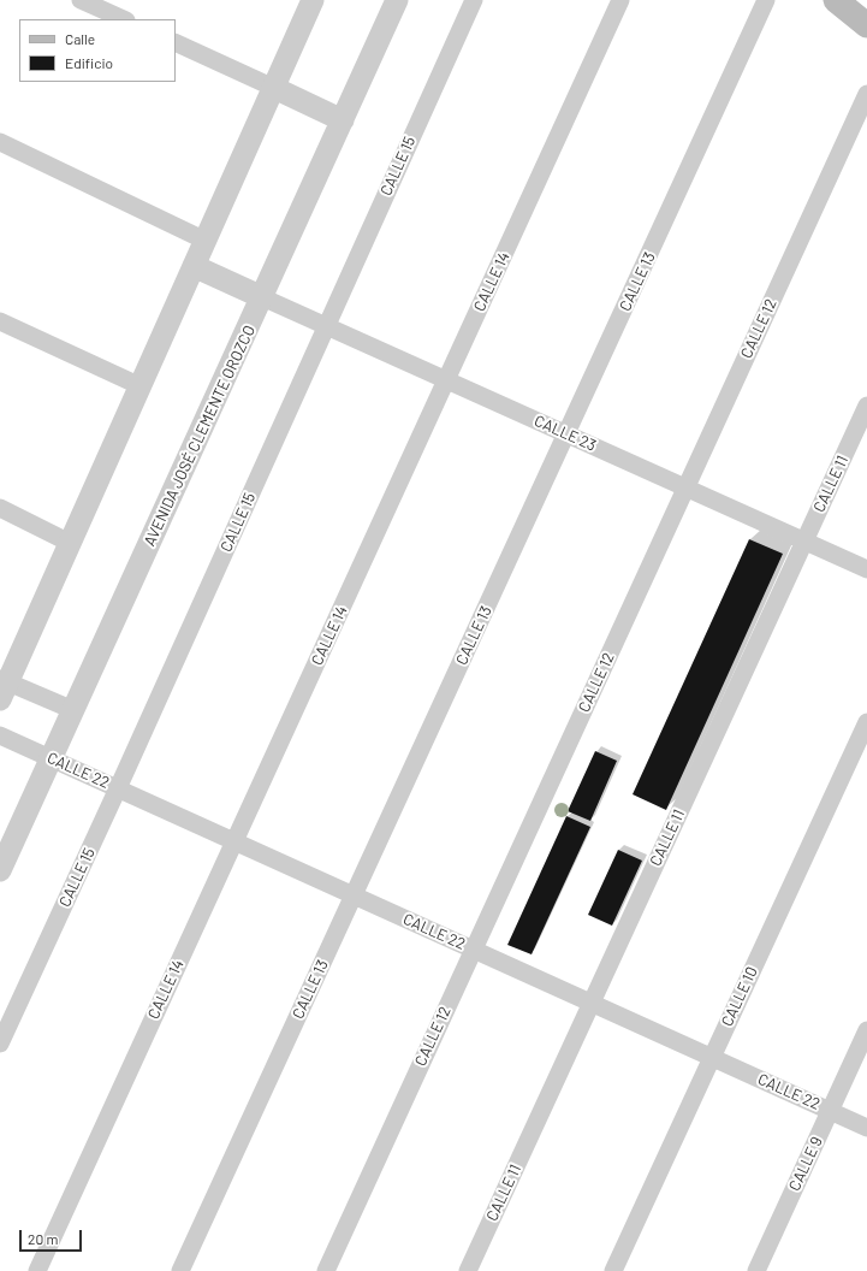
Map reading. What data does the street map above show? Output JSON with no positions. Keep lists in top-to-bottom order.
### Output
{
  "streets": {
    "street": [
      "CALLE 15",
      "CALLE 14",
      "CALLE 13",
      "CALLE 12",
      "CALLE 23",
      "AVENIDA JOSÉ CLEMENTE OROZCO",
      "CALLE 11",
      "CALLE 22",
      "CALLE 10",
      "CALLE 9"
    ]
  },
  "crossings": [
    ["CALLE 15", "CALLE 23"],
    ["CALLE 15", "CALLE 22"],
    ["CALLE 14", "CALLE 23"],
    ["CALLE 14", "CALLE 22"],
    ["CALLE 13", "CALLE 23"],
    ["CALLE 13", "CALLE 22"],
    ["CALLE 12", "CALLE 23"],
    ["CALLE 12", "CALLE 22"],
    ["CALLE 23", "AVENIDA JOSÉ CLEMENTE OROZCO"],
    ["CALLE 23", "CALLE 11"],
    ["AVENIDA JOSÉ CLEMENTE OROZCO", "CALLE 22"],
    ["CALLE 11", "CALLE 22"],
    ["CALLE 22", "CALLE 10"],
    ["CALLE 22", "CALLE 9"]
  ],
  "legend": ["Calle", "Edificio"],
  "scale_bar": "20 m"
}
